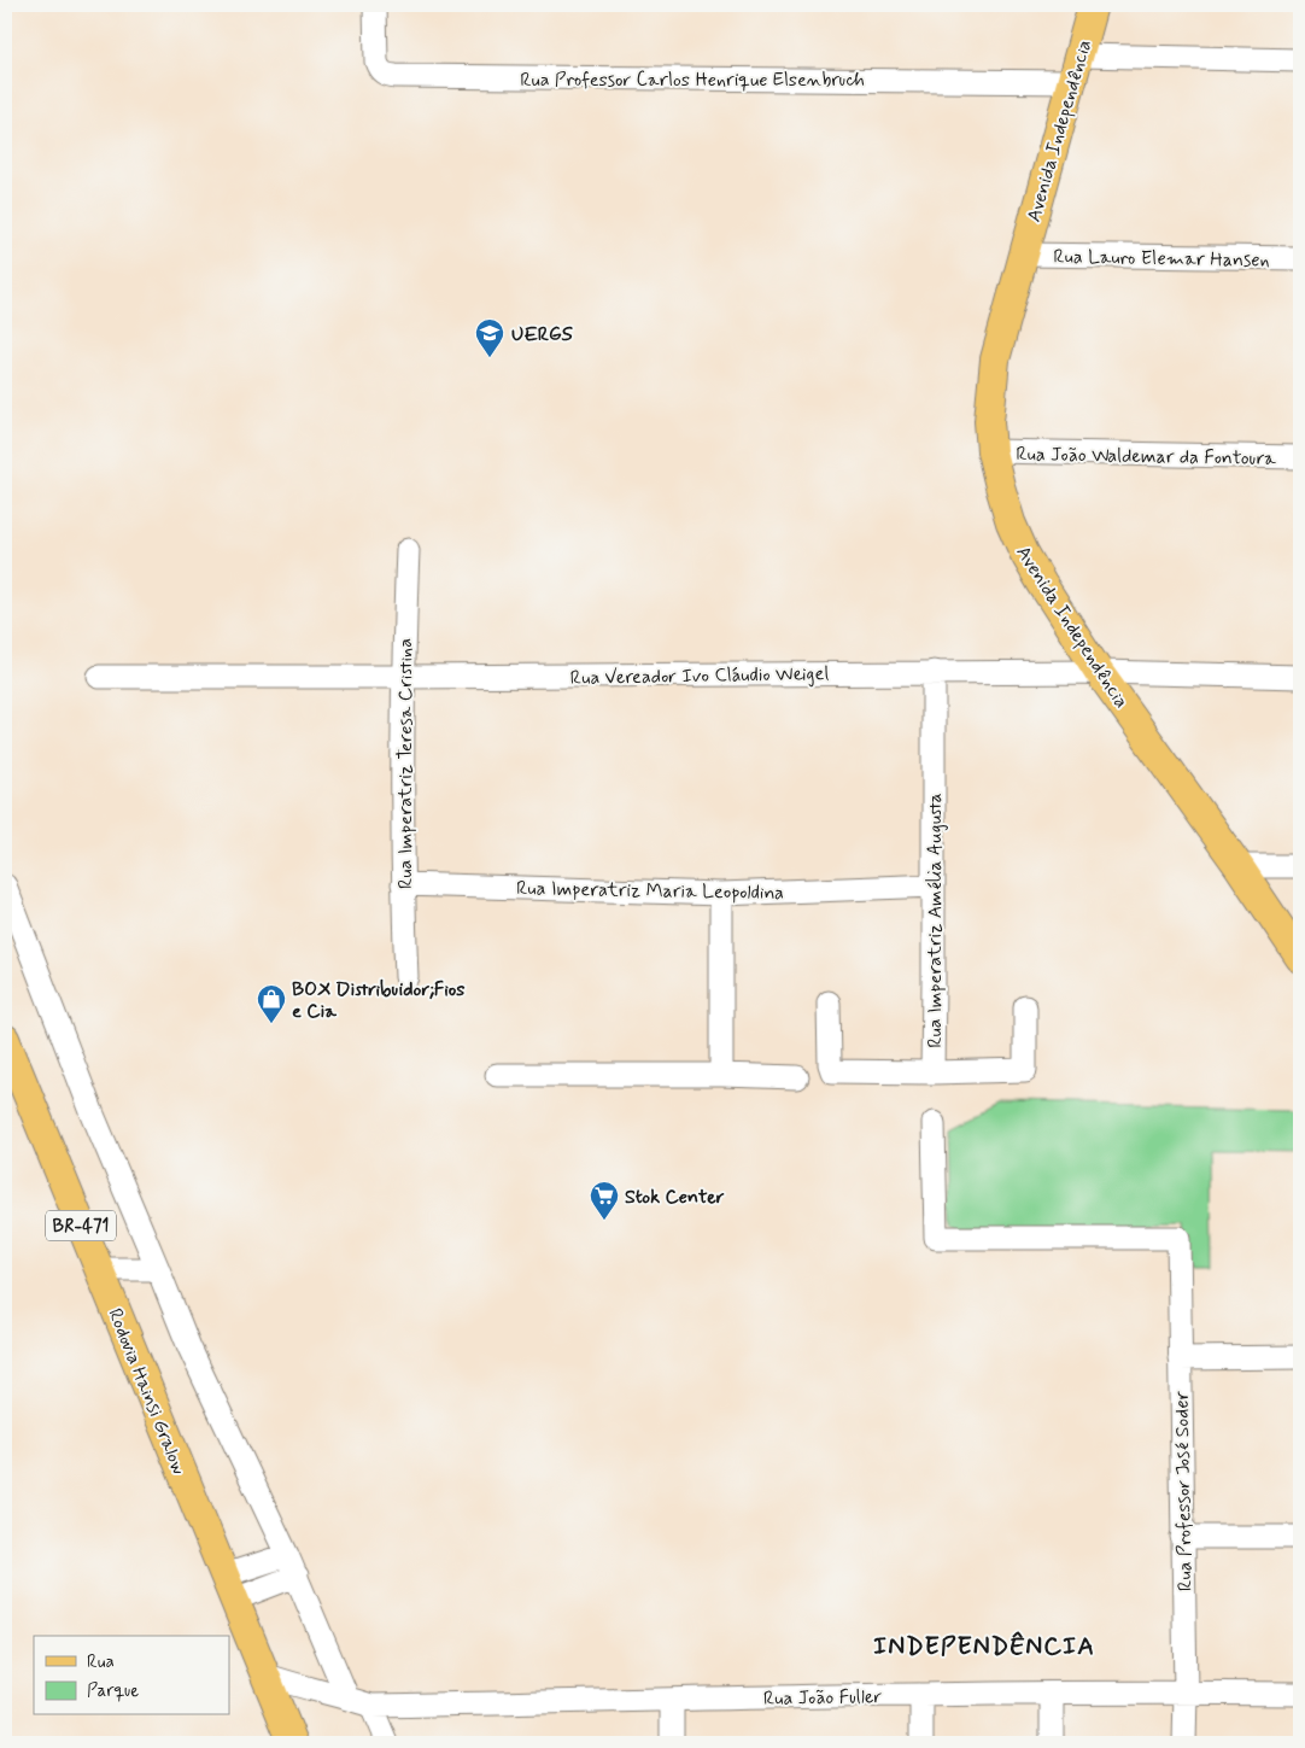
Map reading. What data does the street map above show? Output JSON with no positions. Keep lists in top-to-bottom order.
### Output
{
  "streets": {
    "main road": ["Avenida Independência", "BR-471", "Rodovia Hainsi Gralow"],
    "street": [
      "Rua Professor Carlos Henrique Elsenbruch",
      "Rua Lauro Elemar Hansen",
      "Rua João Waldemar da Fontoura",
      "Rua Vereador Ivo Cláudio Weigel",
      "Rua Imperatriz Teresa Cristina",
      "Rua Imperatriz Maria Leopoldina",
      "Rua Imperatriz Amélia Augusta",
      "Rua Professor José Soder",
      "Rua João Fuller"
    ]
  },
  "crossings": [
    ["Rua Professor Carlos Henrique Elsenbruch", "Avenida Independência"],
    ["Avenida Independência", "Rua Lauro Elemar Hansen"],
    ["Avenida Independência", "Rua João Waldemar da Fontoura"],
    ["Avenida Independência", "Rua Vereador Ivo Cláudio Weigel"],
    ["Rua Vereador Ivo Cláudio Weigel", "Rua Imperatriz Teresa Cristina"],
    ["Rua Vereador Ivo Cláudio Weigel", "Rua Imperatriz Amélia Augusta"],
    ["Rua Imperatriz Teresa Cristina", "Rua Imperatriz Maria Leopoldina"],
    ["Rua Imperatriz Maria Leopoldina", "Rua Imperatriz Amélia Augusta"],
    ["Rodovia Hainsi Gralow", "Rua João Fuller"],
    ["Rua Professor José Soder", "Rua João Fuller"]
  ],
  "districts": ["INDEPENDÊNCIA"],
  "places": {
    "school or university": ["UERGS"],
    "shop": ["BOX Distribuidor;Fios e Cia"],
    "supermarket": ["Stok Center"]
  },
  "legend": ["Rua", "Parque"]
}
